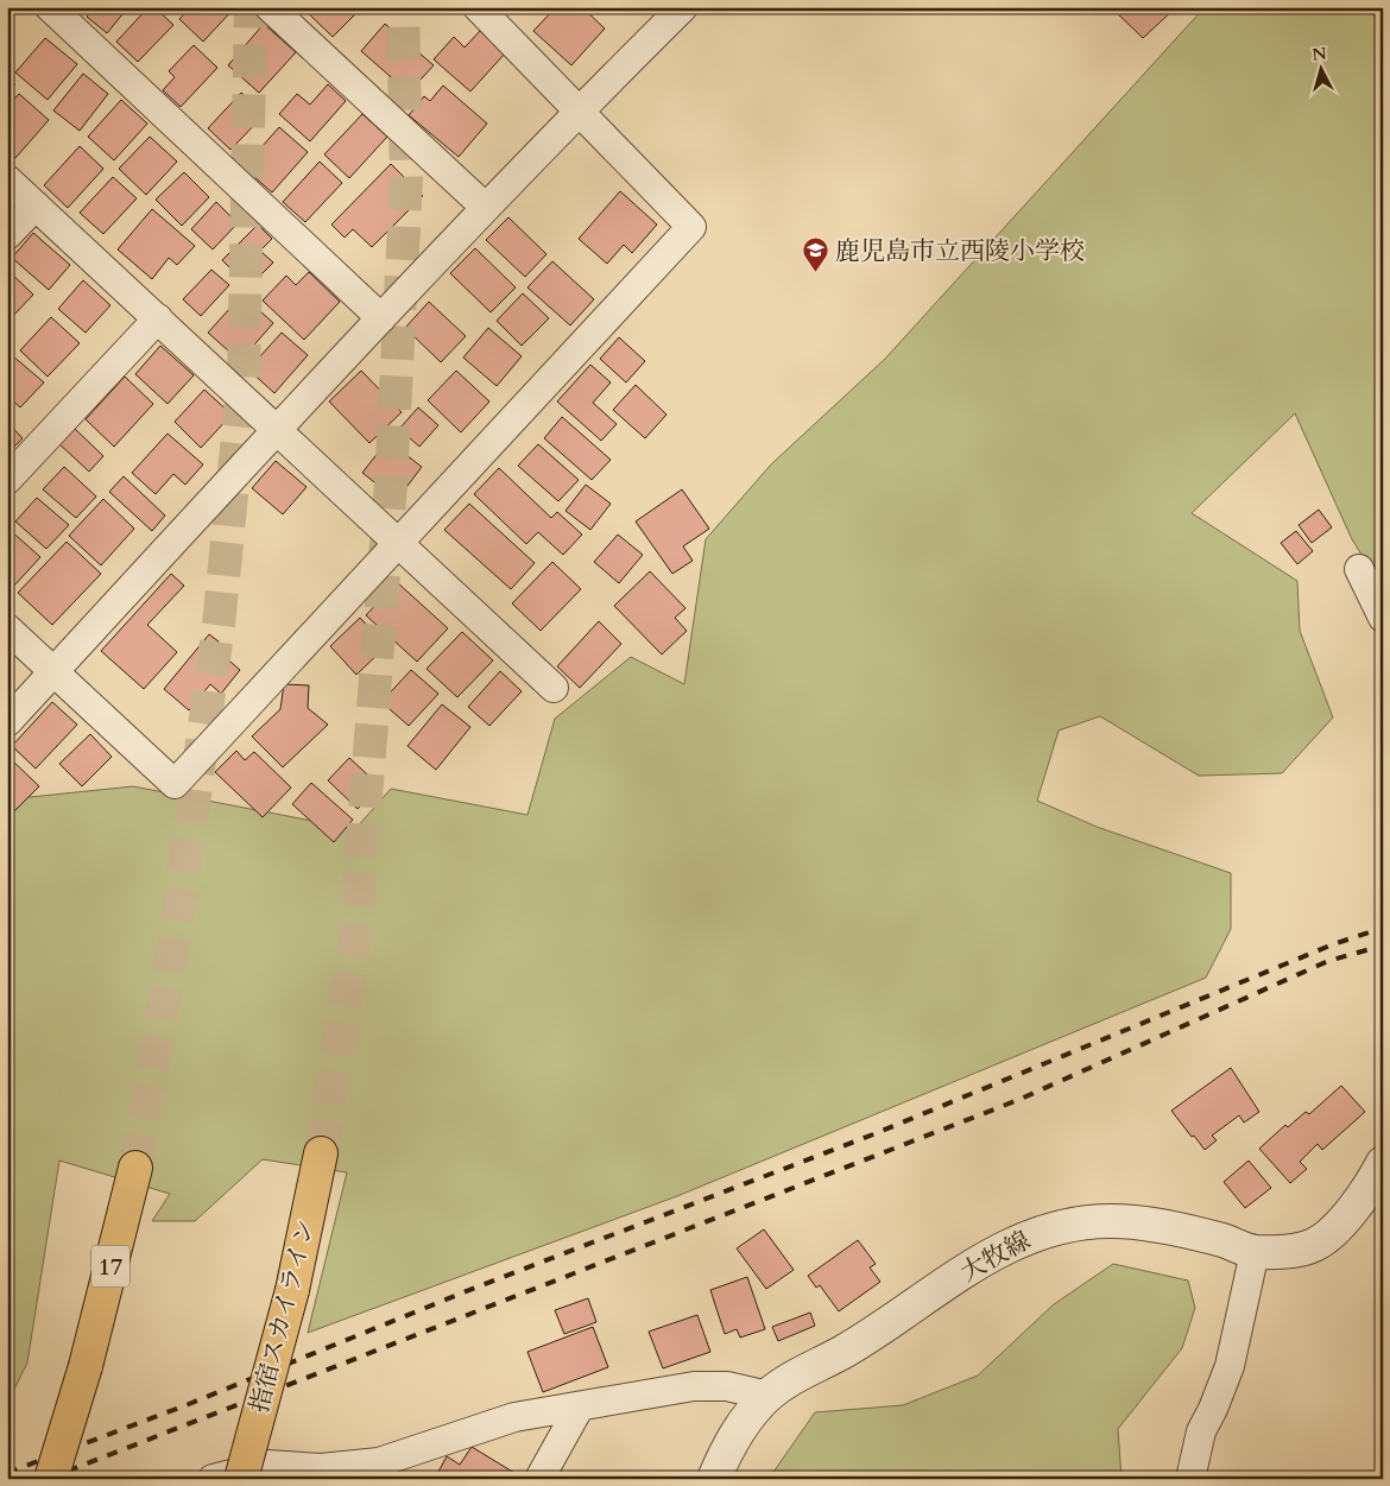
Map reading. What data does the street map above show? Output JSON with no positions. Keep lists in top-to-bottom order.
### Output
{
  "streets": {
    "highway": ["17", "指宿スカイライン"],
    "street": ["大牧線"]
  },
  "places": {
    "school or university": ["鹿児島市立西陵小学校"]
  },
  "north": "top"
}
